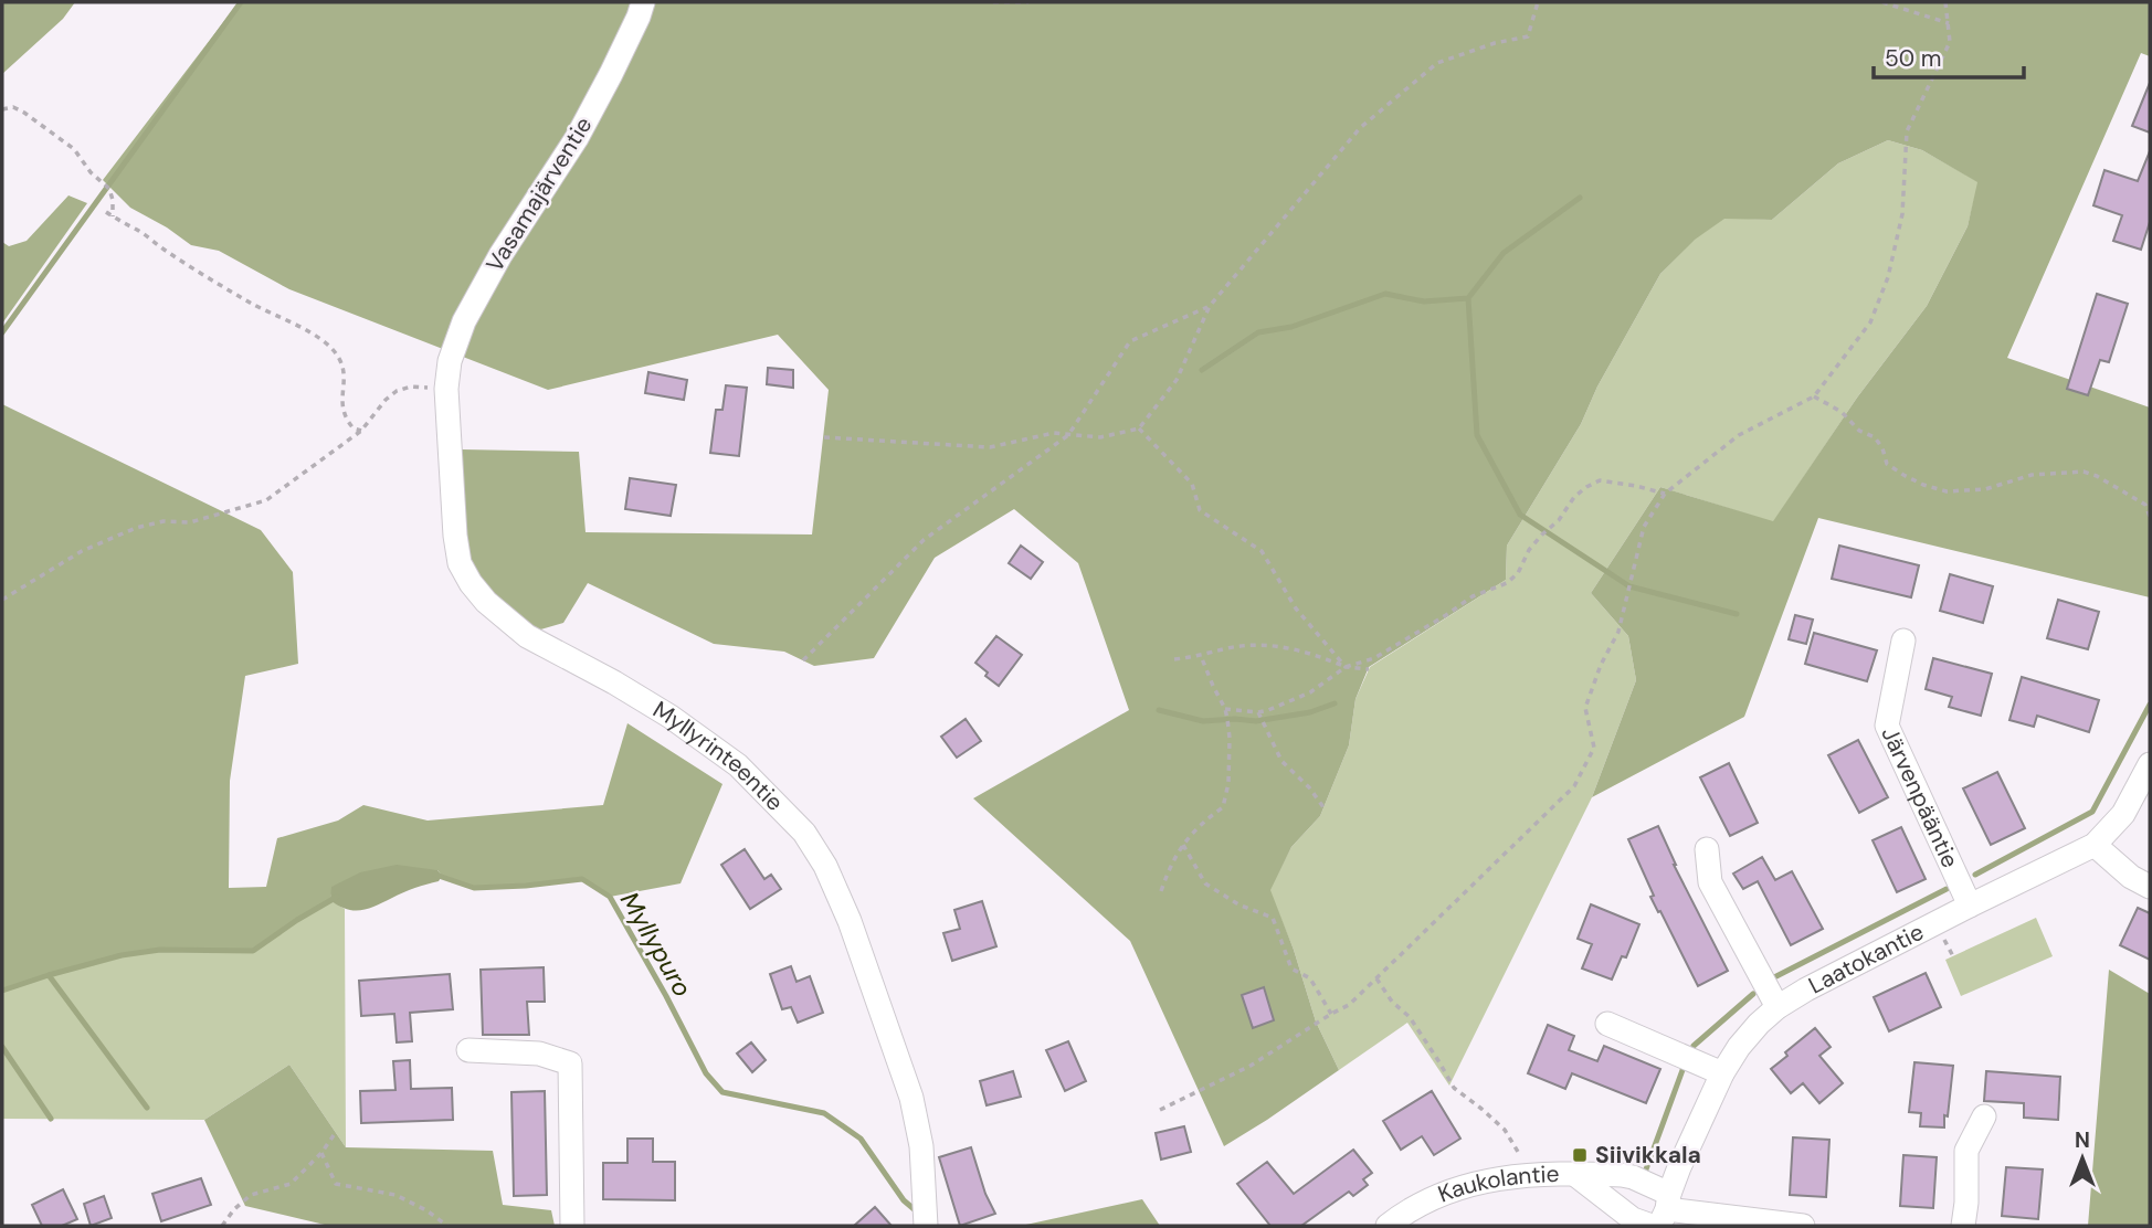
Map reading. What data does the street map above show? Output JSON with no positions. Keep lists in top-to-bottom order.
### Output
{
  "streets": {
    "street": [
      "Vasamajärventie",
      "Myllyrinteentie",
      "Järvenpääntie",
      "Laatokantie",
      "Kaukolantie"
    ]
  },
  "crossings": [
    ["Vasamajärventie", "Myllyrinteentie"],
    ["Järvenpääntie", "Laatokantie"],
    ["Laatokantie", "Kaukolantie"]
  ],
  "water": ["Myllypuro"],
  "places": {
    "transit": ["Siivikkala"]
  },
  "scale_bar": "50 m",
  "north": "top"
}
